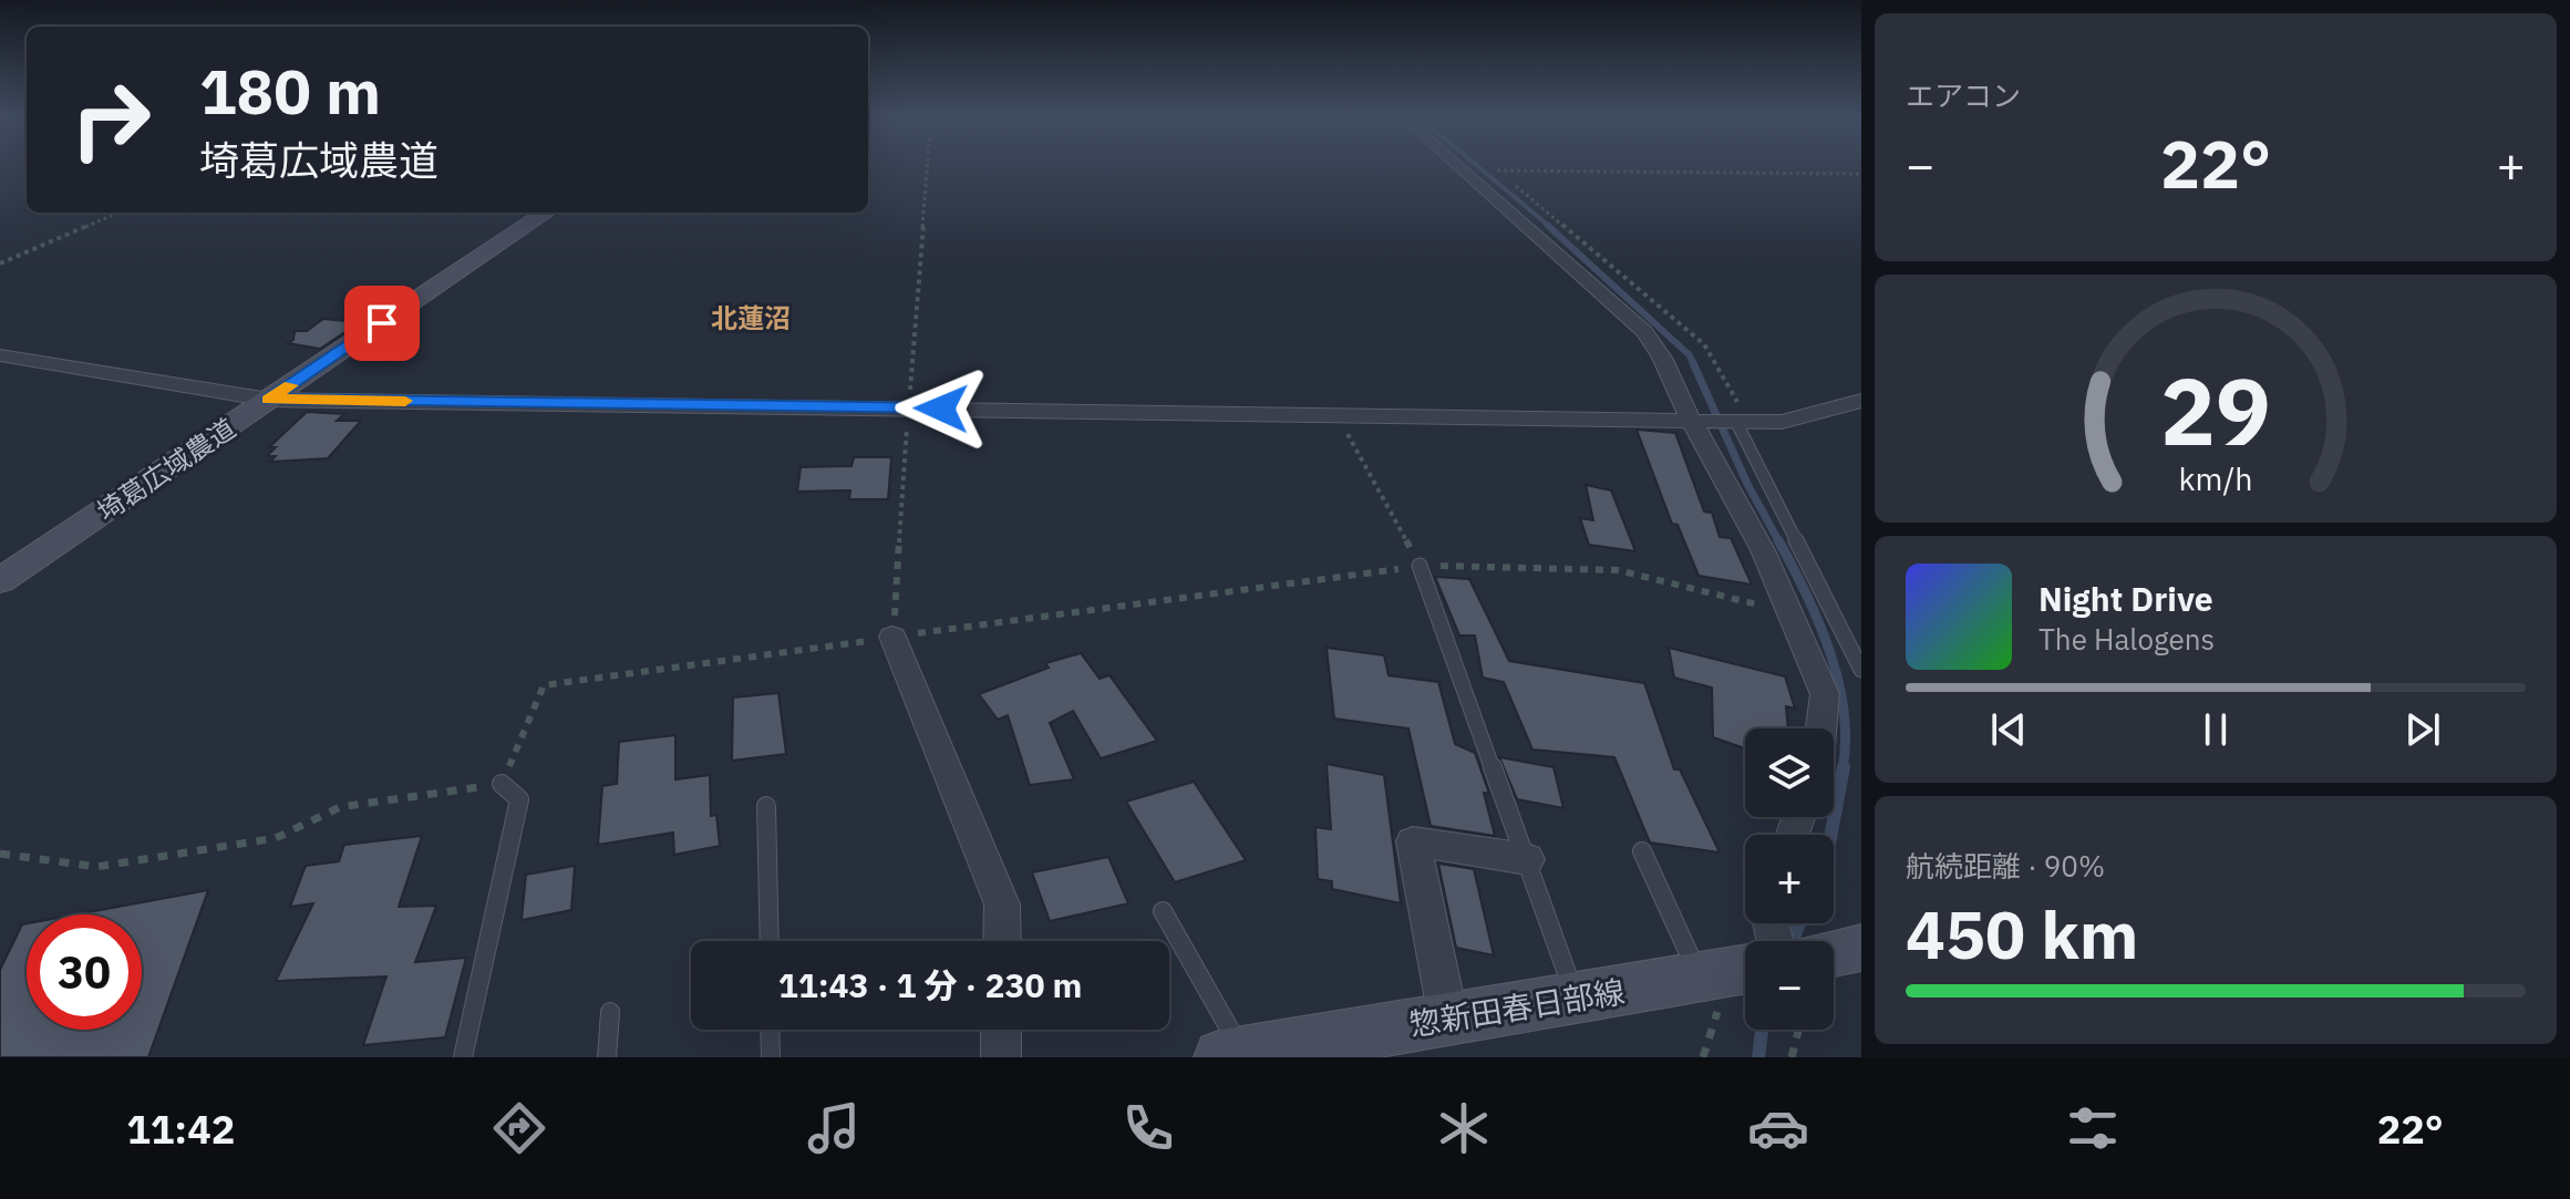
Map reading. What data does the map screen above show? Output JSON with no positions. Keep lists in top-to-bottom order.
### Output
{
  "streets": {
    "street": ["埼葛広域農道", "惣新田春日部線"]
  },
  "districts": ["北蓮沼"],
  "page": {
    "tile": [
      "エアコン",
      ["航続距離 · 90%", "450 km"]
    ],
    "turn": ["180 m", "埼葛広域農道"],
    "heat": ["−", "22°", "+"],
    "song": ["Night Drive", "The Halogens"],
    "map_buttons": ["+", "−"],
    "limit": "30",
    "trip": "11:43 · 1 分 · 230 m",
    "tabs": ["11:42", "22°"],
    "gauge": ["29", "km/h"]
  }
}
